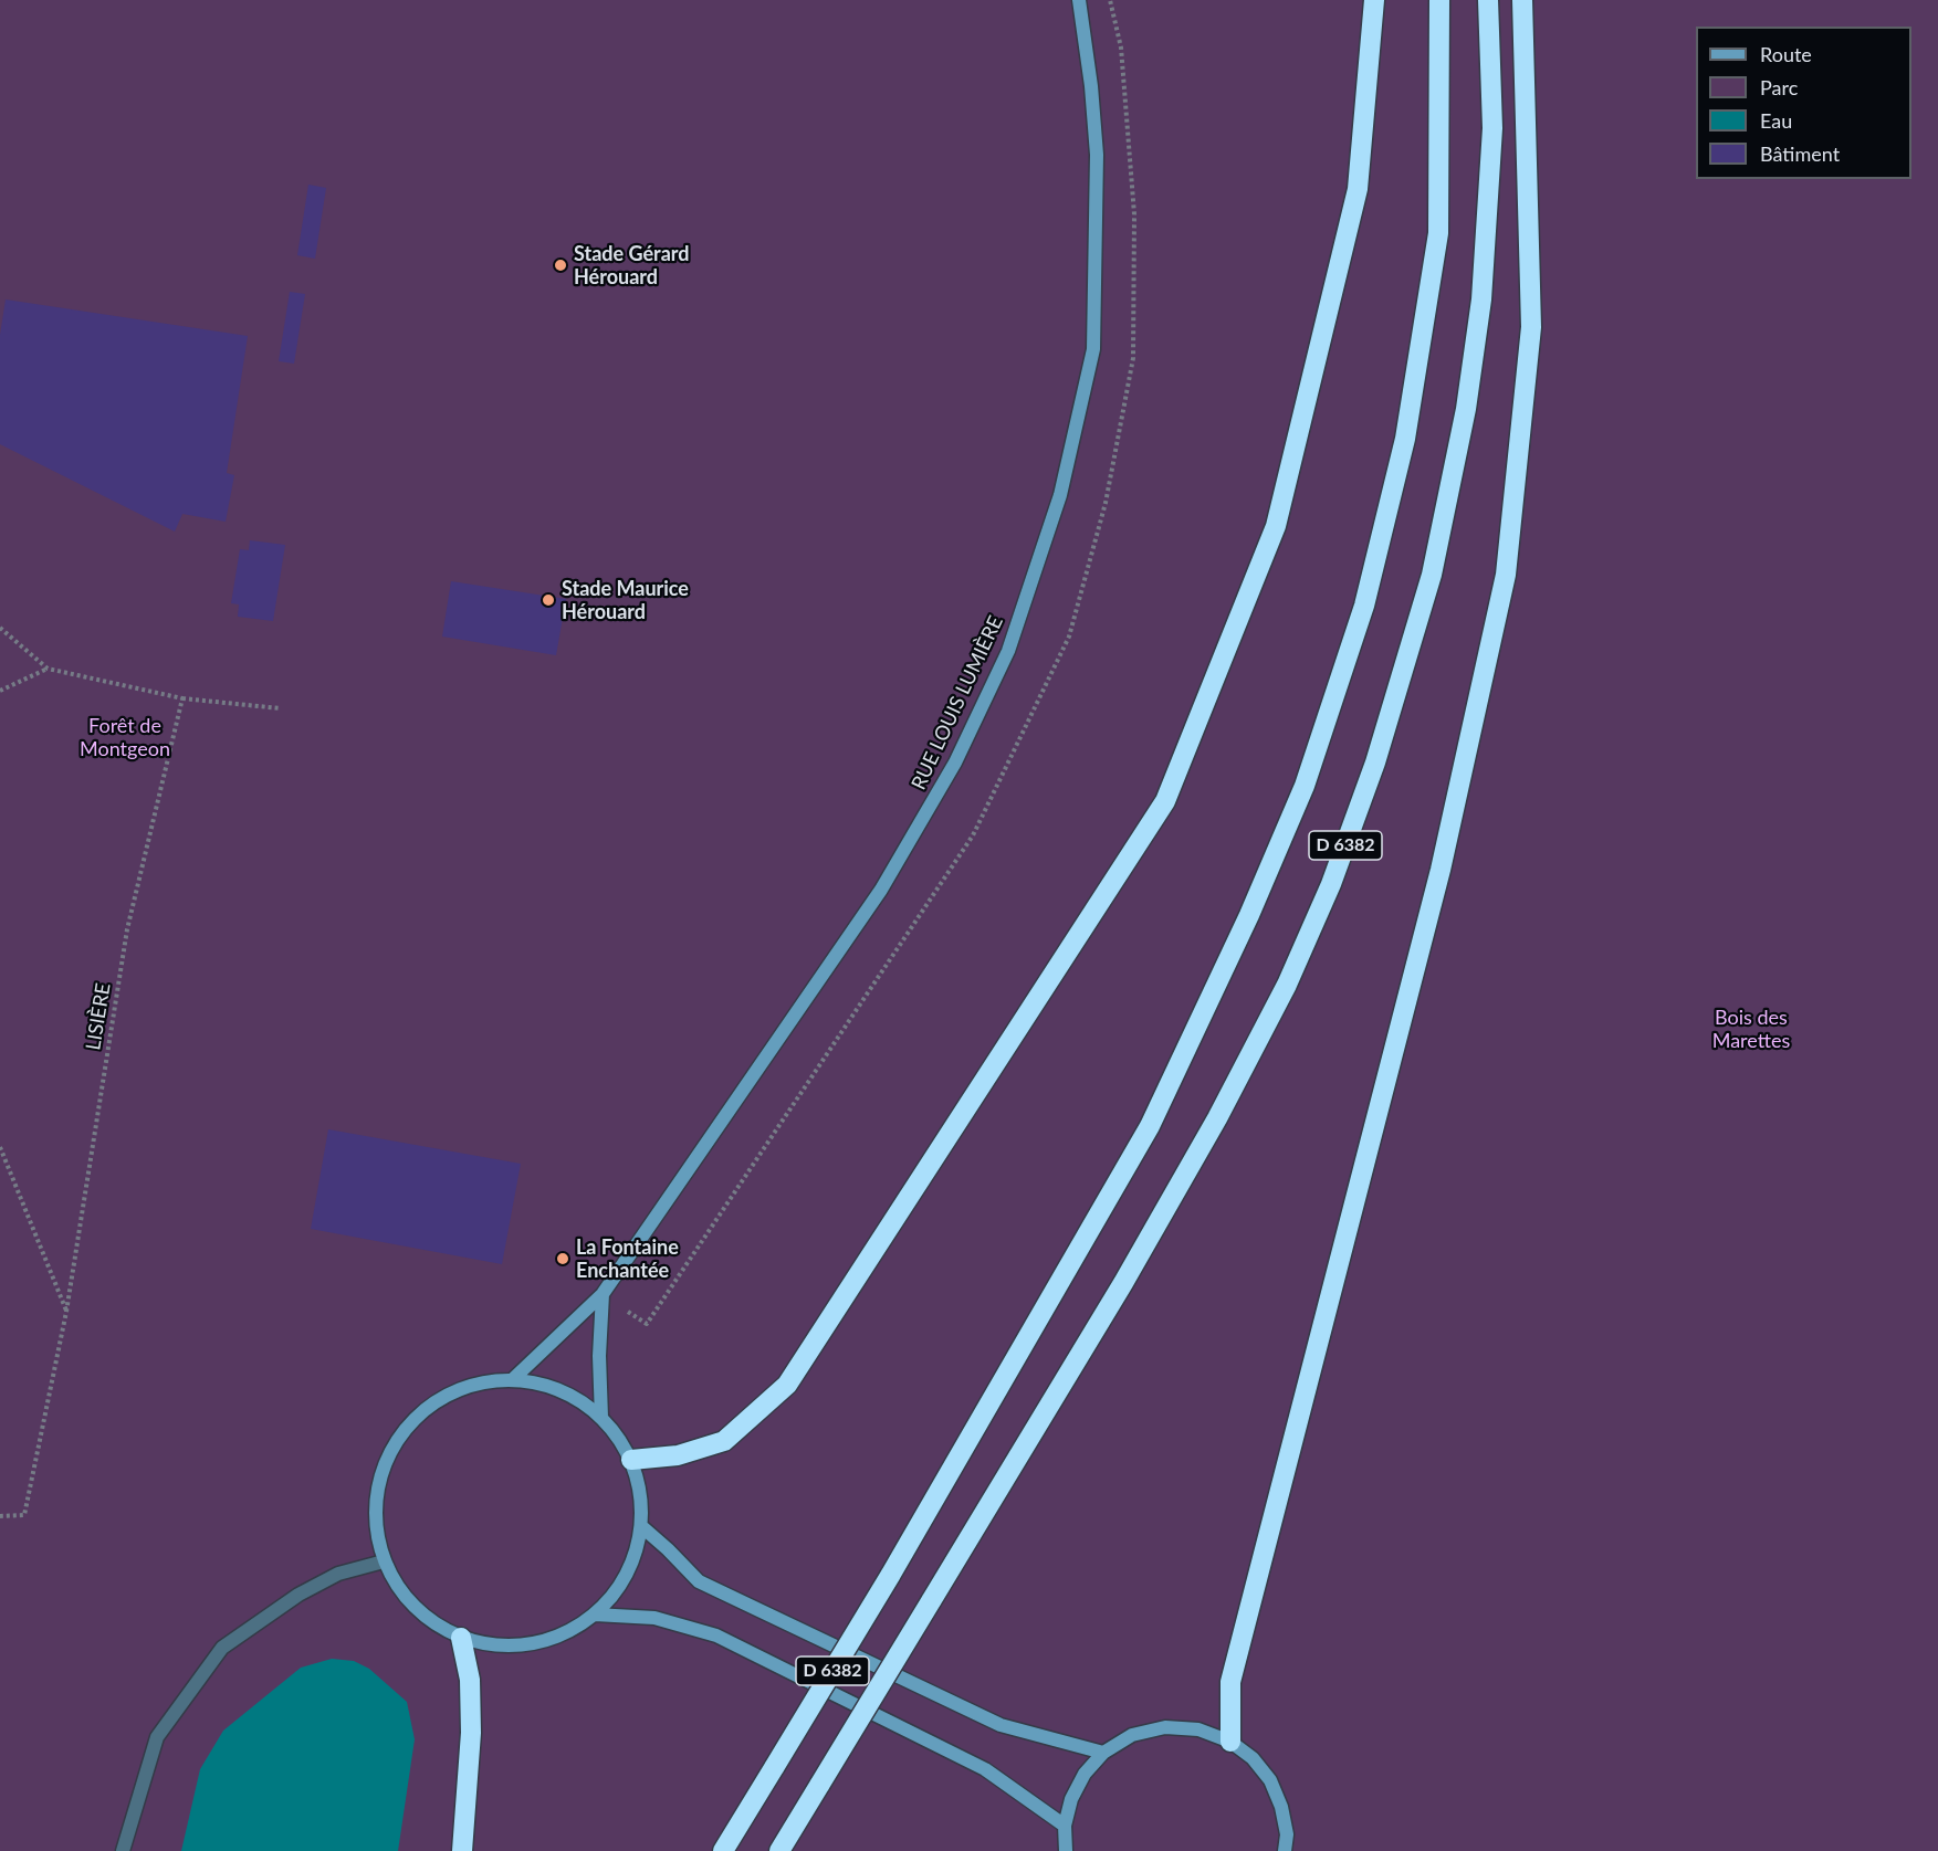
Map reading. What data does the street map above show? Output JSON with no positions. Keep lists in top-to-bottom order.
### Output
{
  "streets": {
    "highway": ["D 6382"],
    "main road": ["RUE LOUIS LUMIÈRE"],
    "path": ["LISIÈRE"]
  },
  "parks": ["Forêt de Montgeon", "Bois des Marettes"],
  "places": ["Stade Gérard Hérouard", "Stade Maurice Hérouard", "La Fontaine Enchantée"],
  "legend": [
    "Route",
    "Parc",
    "Eau",
    "Bâtiment"
  ]
}
